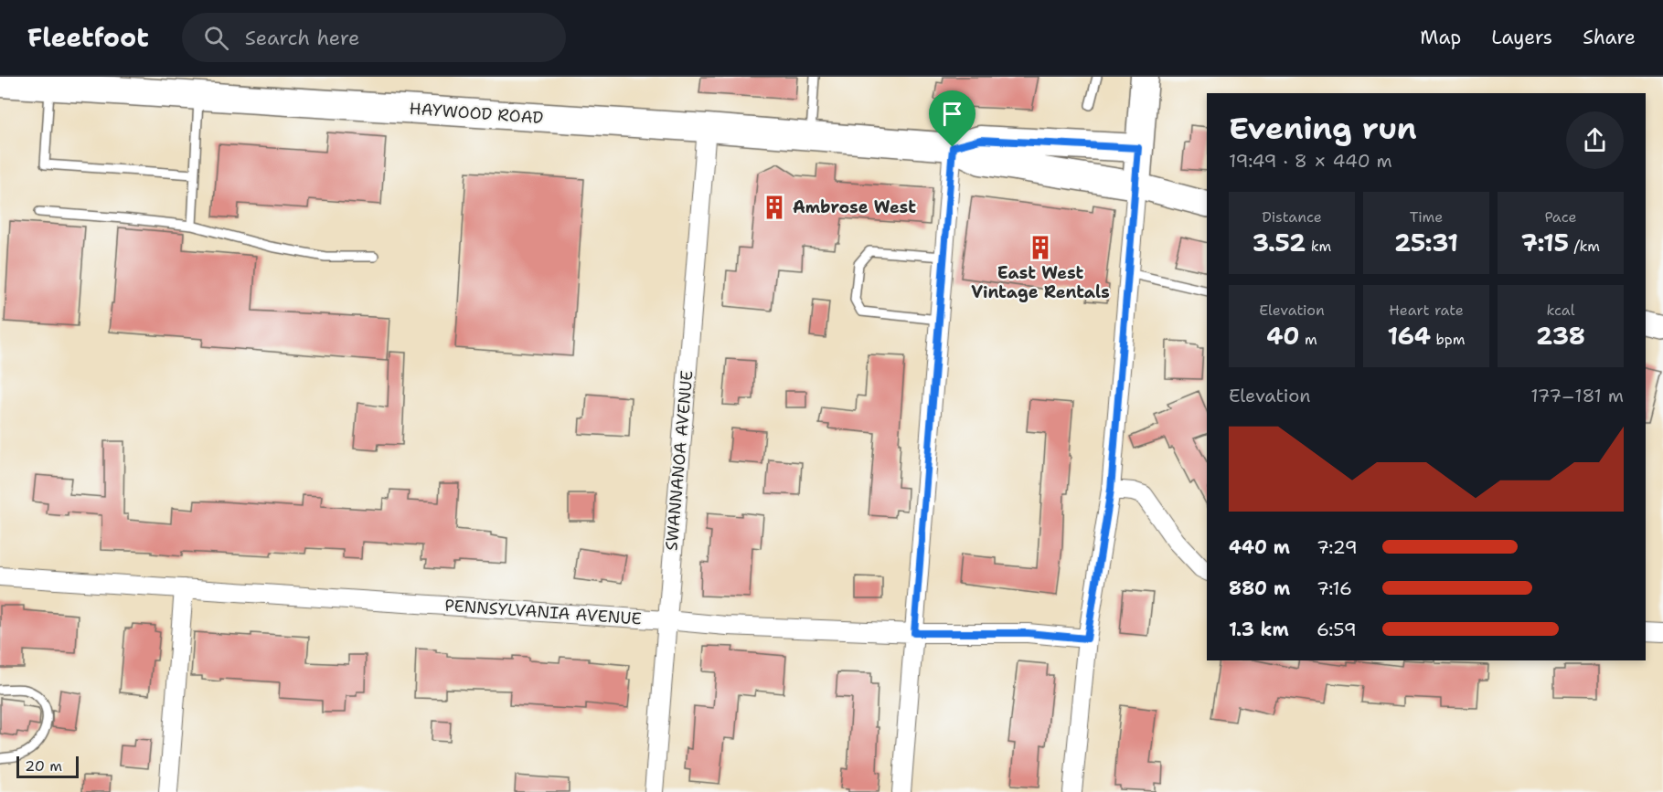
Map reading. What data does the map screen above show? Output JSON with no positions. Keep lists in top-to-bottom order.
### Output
{
  "streets": {
    "main road": ["HAYWOOD ROAD"],
    "street": ["SWANNANOA AVENUE", "PENNSYLVANIA AVENUE"]
  },
  "crossings": [
    ["HAYWOOD ROAD", "SWANNANOA AVENUE"],
    ["SWANNANOA AVENUE", "PENNSYLVANIA AVENUE"]
  ],
  "places": {
    "building": ["Ambrose West", "East West Vintage Rentals"]
  },
  "scale_bar": "20 m",
  "page": {
    "header": "Fleetfoot",
    "search": "Search here",
    "nav": ["Map", "Layers", "Share"],
    "heading": ["Evening run", "19:49 · 8 × 440 m"],
    "stats": [
      ["Distance", "3.52 km"],
      ["Time", "25:31"],
      ["Pace", "7:15 /km"],
      ["Elevation", "40 m"],
      ["Heart rate", "164 bpm"],
      ["kcal", "238"]
    ],
    "chart": ["Elevation", "177–181 m"],
    "list": [
      {
        "name": "440 m",
        "note": "7:29"
      },
      {
        "name": "880 m",
        "note": "7:16"
      },
      {
        "name": "1.3 km",
        "note": "6:59"
      }
    ],
    "scale": "20 m"
  }
}
